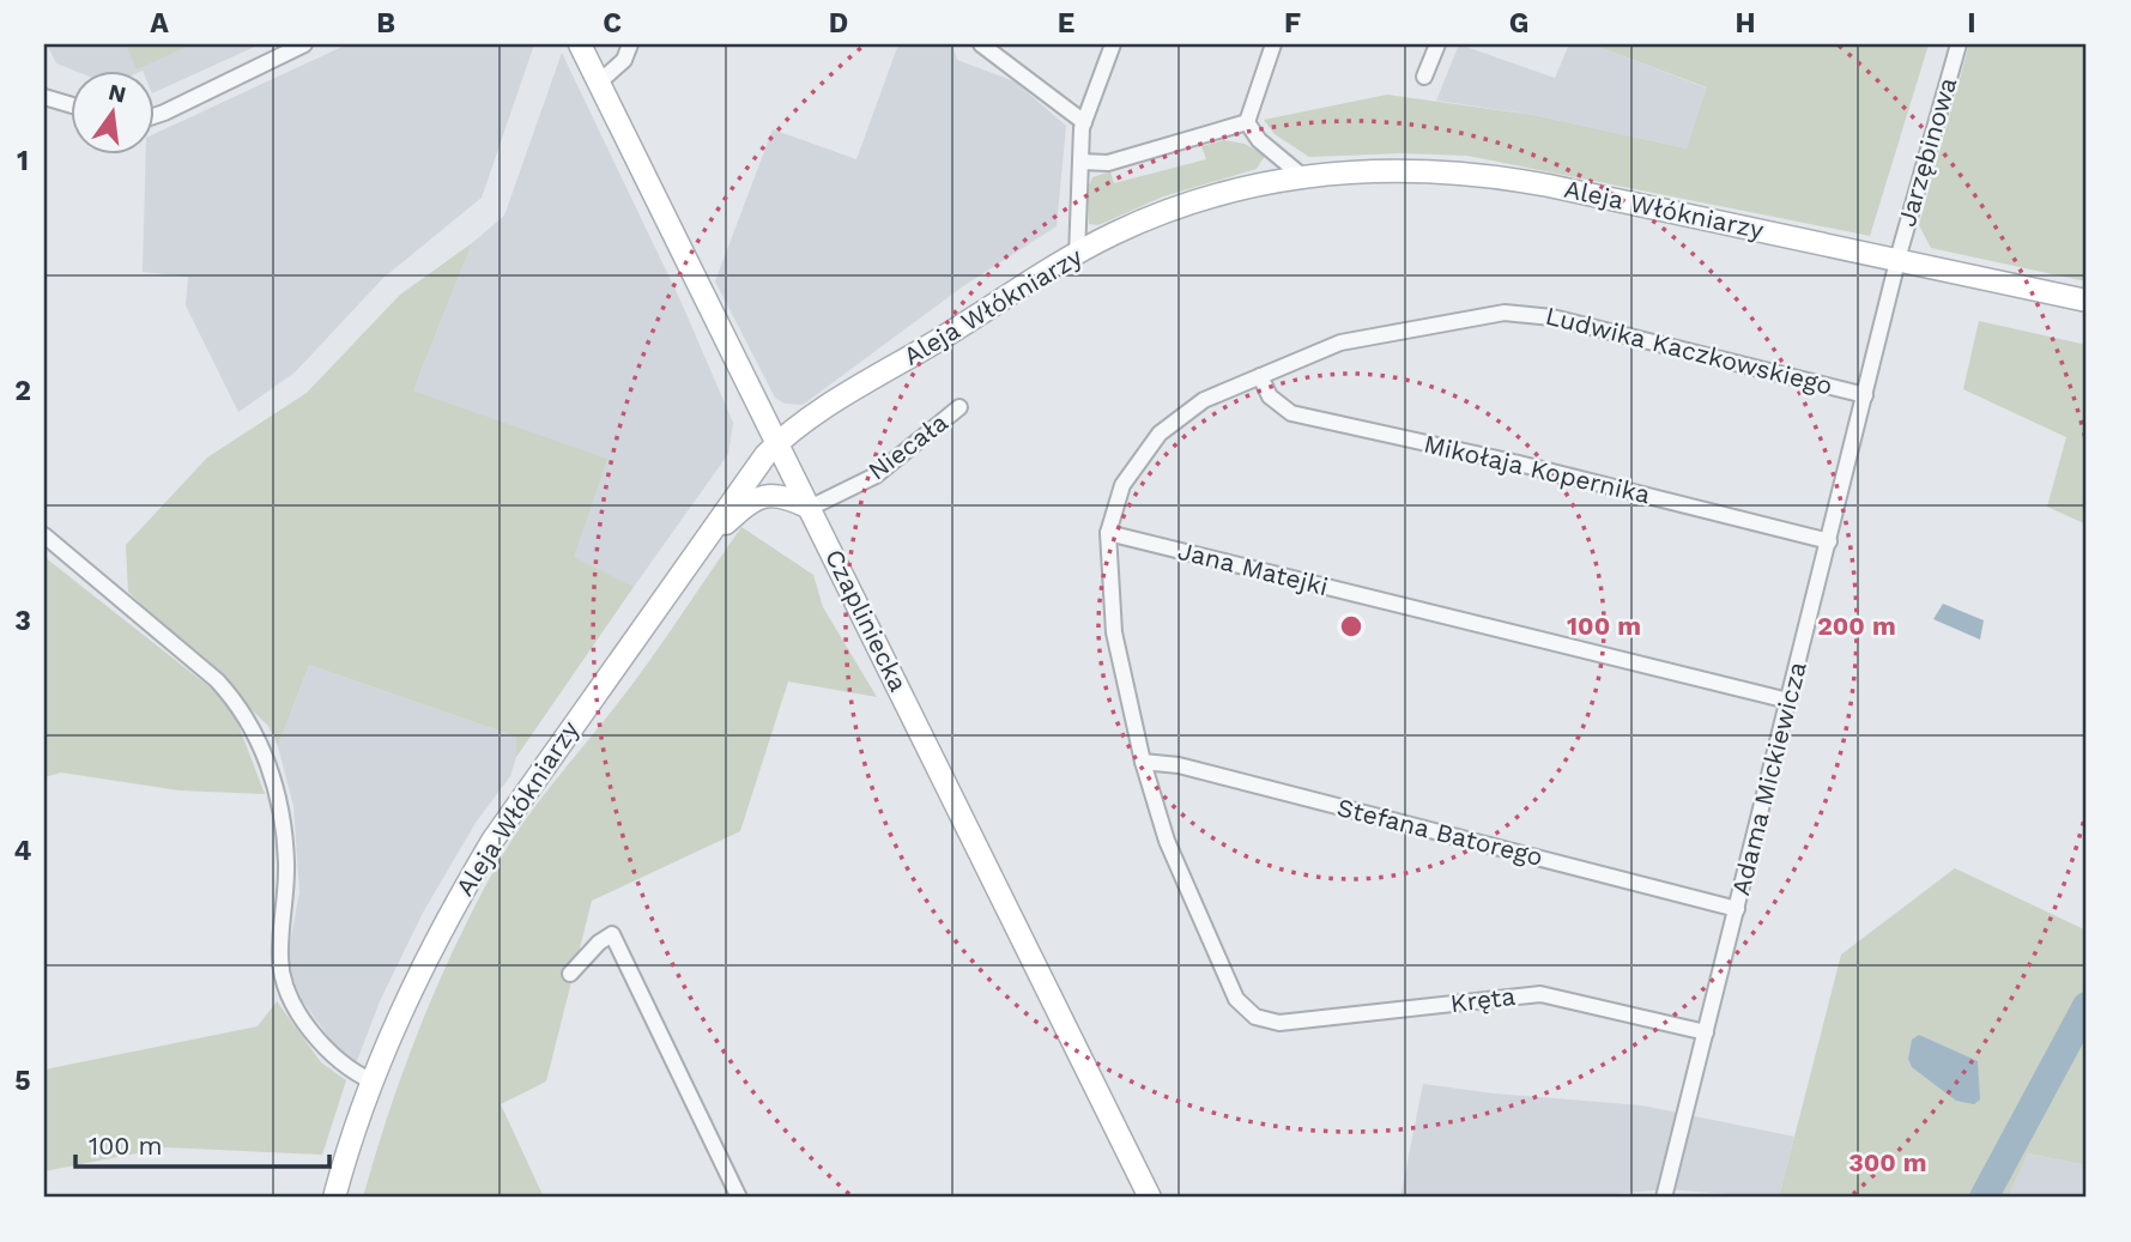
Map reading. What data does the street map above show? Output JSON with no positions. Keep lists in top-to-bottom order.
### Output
{
  "streets": {
    "main road": ["Aleja Włókniarzy", "Czapliniecka"],
    "street": [
      "Jarzębinowa",
      "Ludwika Kaczkowskiego",
      "Niecała",
      "Mikołaja Kopernika",
      "Jana Matejki",
      "Adama Mickiewicza",
      "Stefana Batorego",
      "Kręta"
    ]
  },
  "crossings": [
    ["Jarzębinowa", "Aleja Włókniarzy"],
    ["Jarzębinowa", "Adama Mickiewicza"],
    ["Aleja Włókniarzy", "Czapliniecka"],
    ["Aleja Włókniarzy", "Adama Mickiewicza"],
    ["Ludwika Kaczkowskiego", "Mikołaja Kopernika"],
    ["Ludwika Kaczkowskiego", "Jana Matejki"],
    ["Ludwika Kaczkowskiego", "Adama Mickiewicza"],
    ["Ludwika Kaczkowskiego", "Stefana Batorego"],
    ["Ludwika Kaczkowskiego", "Kręta"],
    ["Niecała", "Czapliniecka"],
    ["Mikołaja Kopernika", "Adama Mickiewicza"],
    ["Jana Matejki", "Adama Mickiewicza"],
    ["Adama Mickiewicza", "Stefana Batorego"],
    ["Adama Mickiewicza", "Kręta"]
  ],
  "scale_bar": "100 m",
  "north": "top",
  "grid": {
    "columns": [
      "A",
      "B",
      "C",
      "D",
      "E",
      "F",
      "G",
      "H",
      "I"
    ],
    "rows": [
      "1",
      "2",
      "3",
      "4",
      "5"
    ]
  },
  "rings": ["100 m", "200 m", "300 m"]
}
